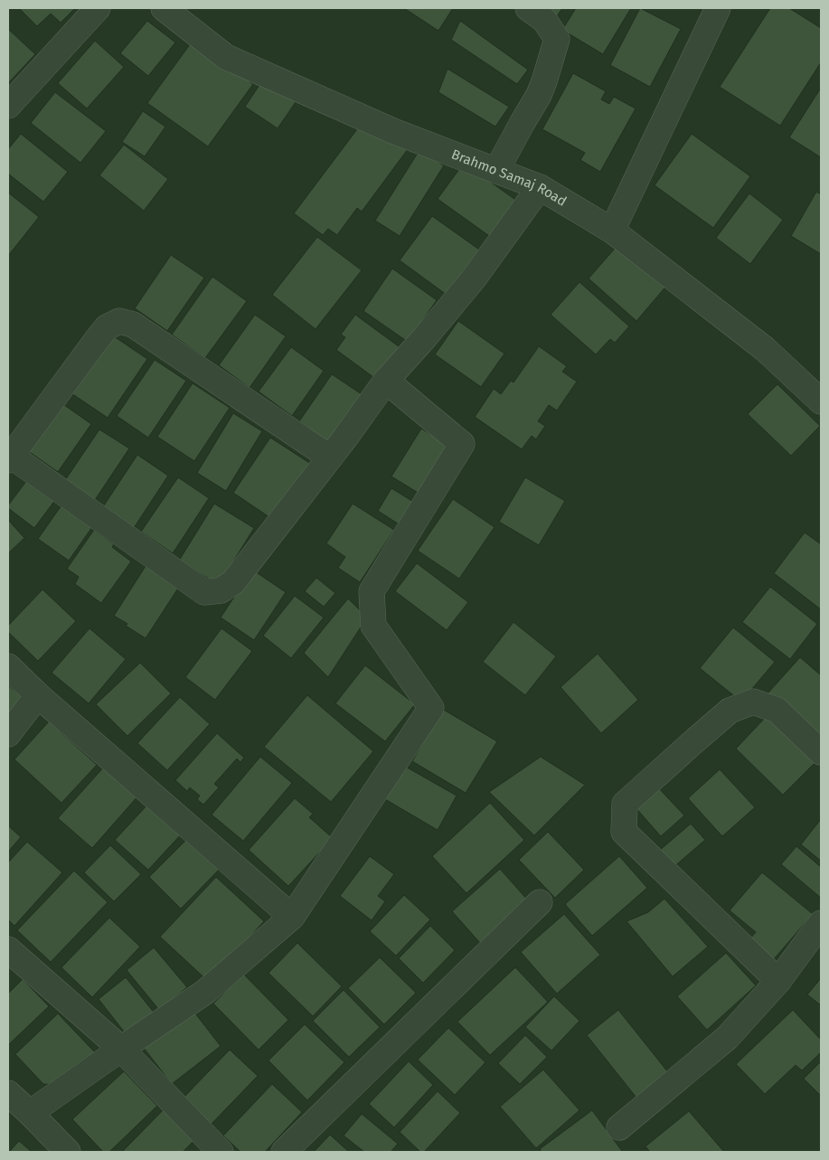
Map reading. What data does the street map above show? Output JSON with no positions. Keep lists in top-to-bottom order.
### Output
{
  "streets": {
    "street": ["Brahmo Samaj Road"]
  }
}
